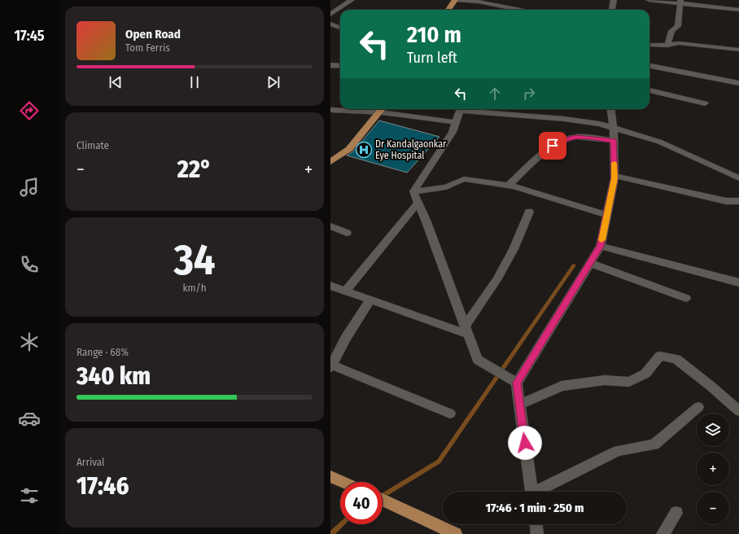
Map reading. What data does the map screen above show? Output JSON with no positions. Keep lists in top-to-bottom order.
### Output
{
  "places": {
    "hospital": ["Dr Kandalgaonkar Eye Hospital"]
  },
  "page": {
    "tabs": "17:45",
    "turn": ["210 m", "Turn left"],
    "song": ["Open Road", "Tom Ferris"],
    "tile": [
      "Climate",
      ["34", "km/h"],
      ["Range · 68%", "340 km"],
      ["Arrival", "17:46"]
    ],
    "heat": ["−", "22°", "+"],
    "map_buttons": ["+", "−"],
    "limit": "40",
    "trip": "17:46 · 1 min · 250 m"
  }
}
